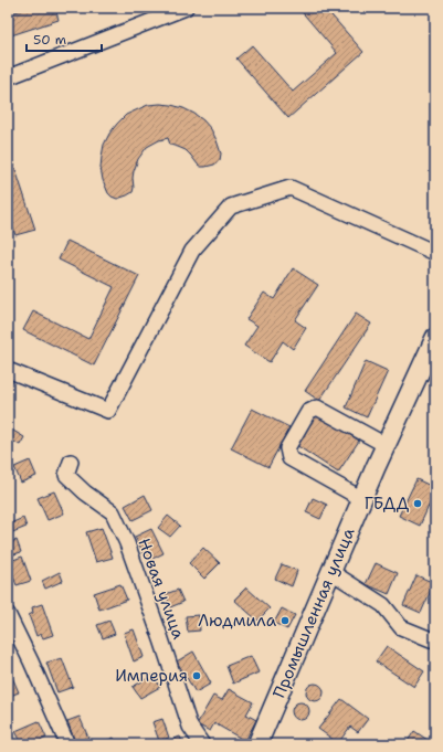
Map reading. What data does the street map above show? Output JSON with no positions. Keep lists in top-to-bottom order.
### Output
{
  "streets": {
    "main road": ["Промышленная улица"],
    "street": ["Новая улица"]
  },
  "places": ["ГБДД", "Людмила", "Империя"],
  "scale_bar": "50 m"
}
